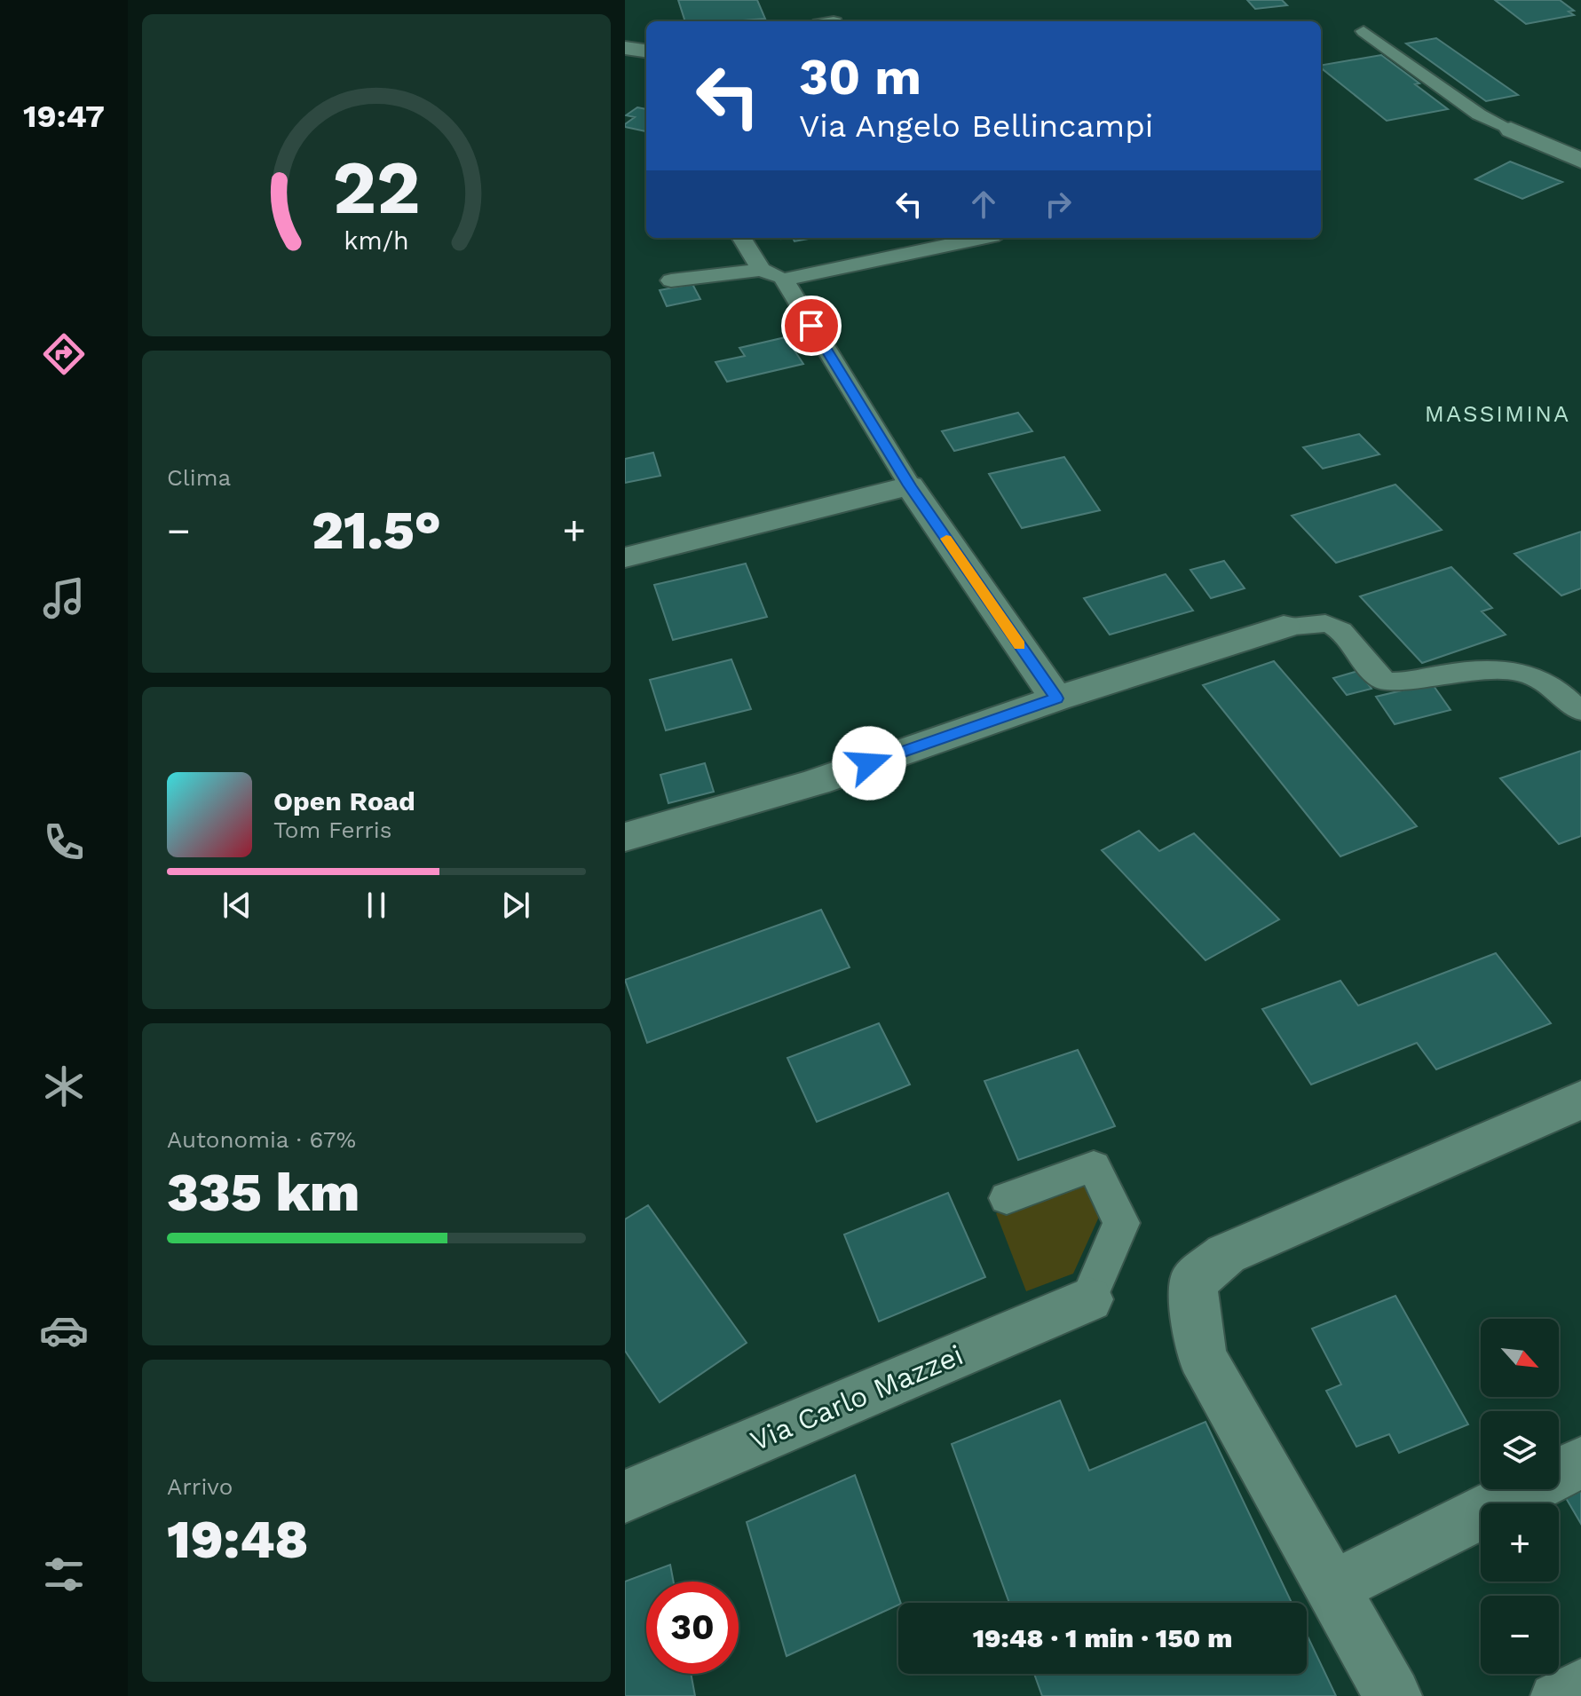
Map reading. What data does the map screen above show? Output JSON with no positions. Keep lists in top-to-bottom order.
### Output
{
  "streets": {
    "street": ["Via Carlo Mazzei"]
  },
  "districts": ["MASSIMINA"],
  "north": "bottom right",
  "page": {
    "tabs": "19:47",
    "turn": ["30 m", "Via Angelo Bellincampi"],
    "tile": [
      "Clima",
      ["Autonomia · 67%", "335 km"],
      ["Arrivo", "19:48"]
    ],
    "heat": ["−", "21.5°", "+"],
    "song": ["Open Road", "Tom Ferris"],
    "map_buttons": ["+", "−"],
    "limit": "30",
    "trip": "19:48 · 1 min · 150 m",
    "gauge": ["22", "km/h"]
  }
}
